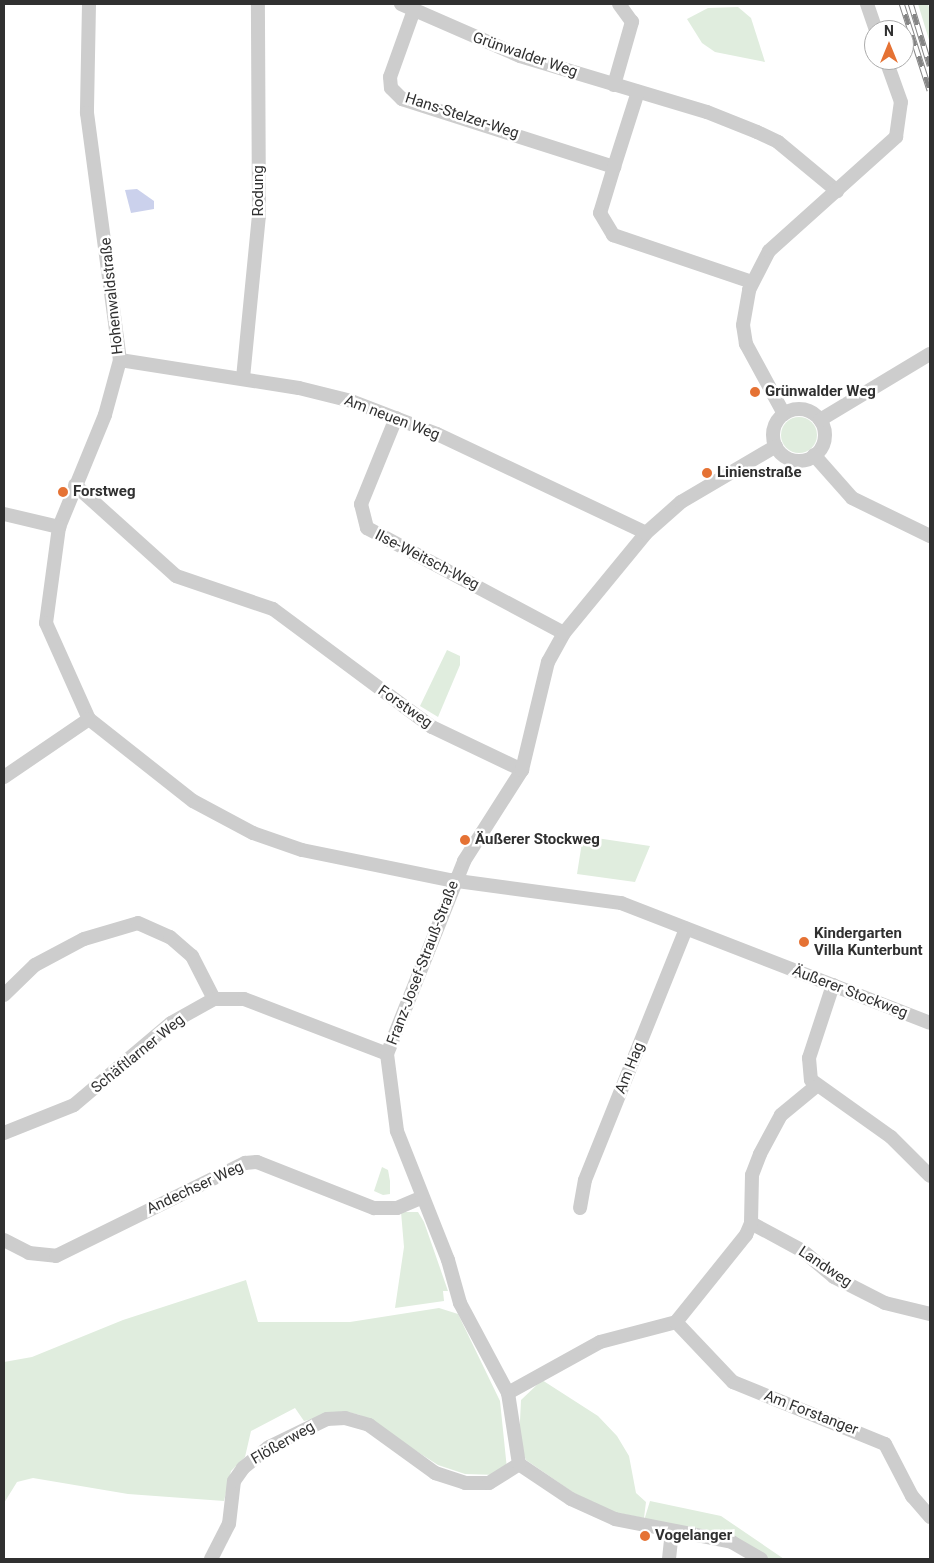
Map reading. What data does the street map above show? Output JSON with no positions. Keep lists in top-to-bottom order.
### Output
{
  "streets": {
    "street": [
      "Grünwalder Weg",
      "Hans-Stelzer-Weg",
      "Rodung",
      "Hohenwaldstraße",
      "Am neuen Weg",
      "Ilse-Weitsch-Weg",
      "Forstweg",
      "Franz-Josef-Strauß-Straße",
      "Äußerer Stockweg",
      "Schäftlarner Weg",
      "Am Hag",
      "Andechser Weg",
      "Landweg",
      "Am Forstanger",
      "Flößerweg"
    ]
  },
  "crossings": [
    ["Grünwalder Weg", "Hans-Stelzer-Weg"],
    ["Rodung", "Am neuen Weg"],
    ["Hohenwaldstraße", "Am neuen Weg"],
    ["Hohenwaldstraße", "Forstweg"],
    ["Hohenwaldstraße", "Äußerer Stockweg"],
    ["Am neuen Weg", "Ilse-Weitsch-Weg"],
    ["Am neuen Weg", "Franz-Josef-Strauß-Straße"],
    ["Ilse-Weitsch-Weg", "Franz-Josef-Strauß-Straße"],
    ["Forstweg", "Franz-Josef-Strauß-Straße"],
    ["Franz-Josef-Strauß-Straße", "Äußerer Stockweg"],
    ["Franz-Josef-Strauß-Straße", "Schäftlarner Weg"],
    ["Franz-Josef-Strauß-Straße", "Andechser Weg"],
    ["Franz-Josef-Strauß-Straße", "Flößerweg"],
    ["Äußerer Stockweg", "Am Hag"]
  ],
  "places": [
    "Grünwalder Weg",
    "Linienstraße",
    "Forstweg",
    "Äußerer Stockweg",
    "Kindergarten Villa Kunterbunt",
    "Vogelanger"
  ],
  "north": "top"
}
